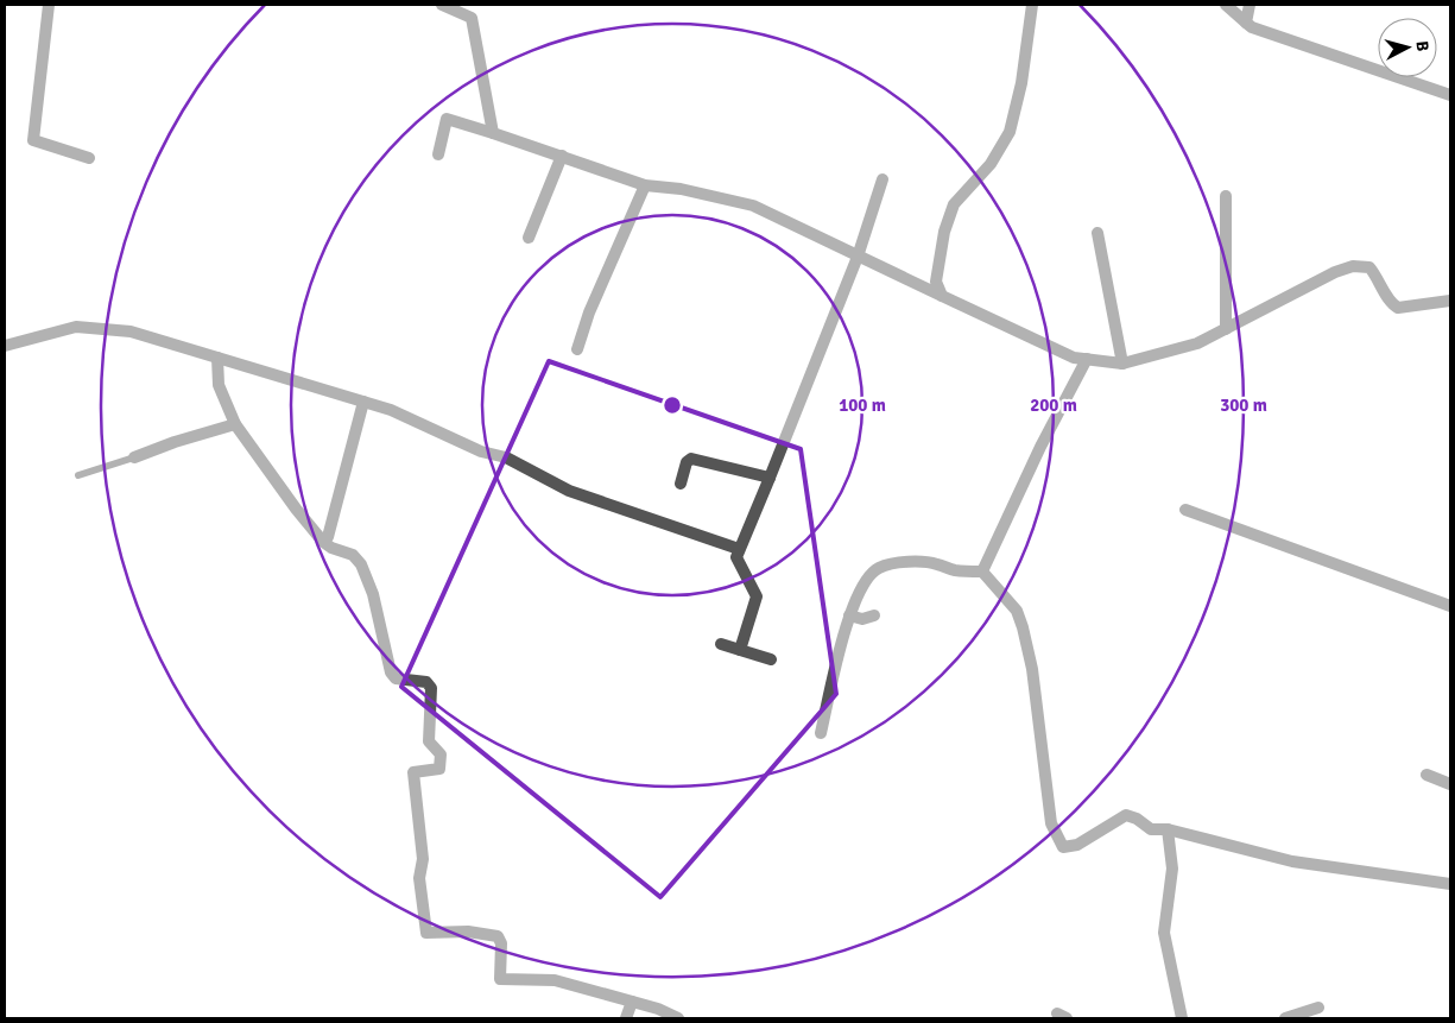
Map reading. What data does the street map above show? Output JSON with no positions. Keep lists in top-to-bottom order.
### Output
{
  "north": "right",
  "rings": ["100 m", "200 m", "300 m"]
}
